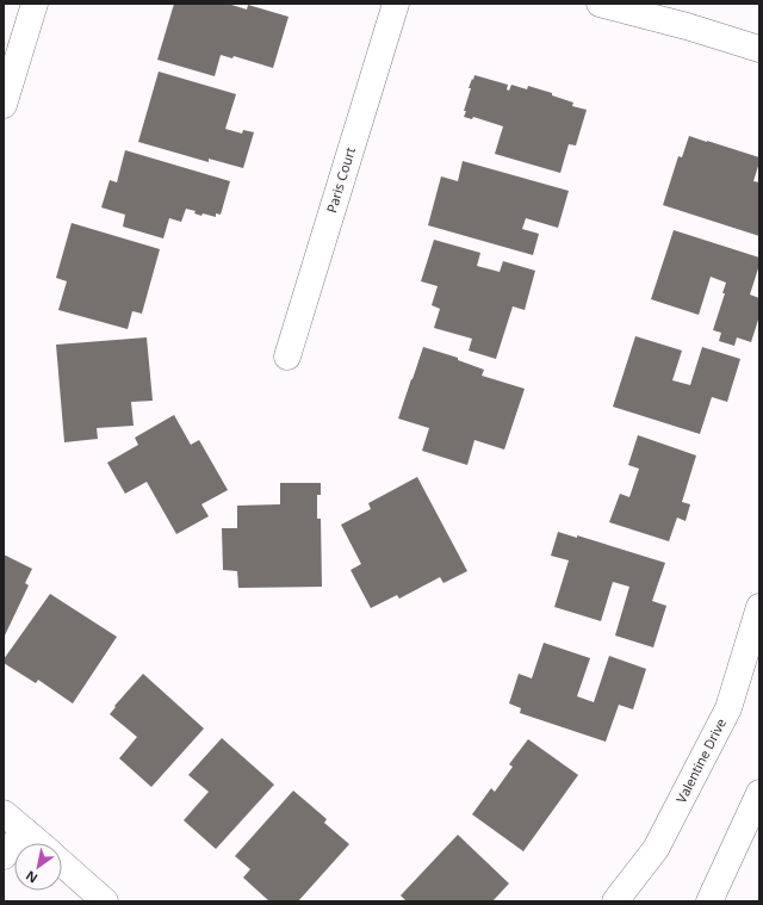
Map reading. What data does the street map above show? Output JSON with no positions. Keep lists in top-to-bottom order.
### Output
{
  "streets": {
    "street": ["Paris Court", "Valentine Drive"]
  },
  "north": "bottom left"
}
